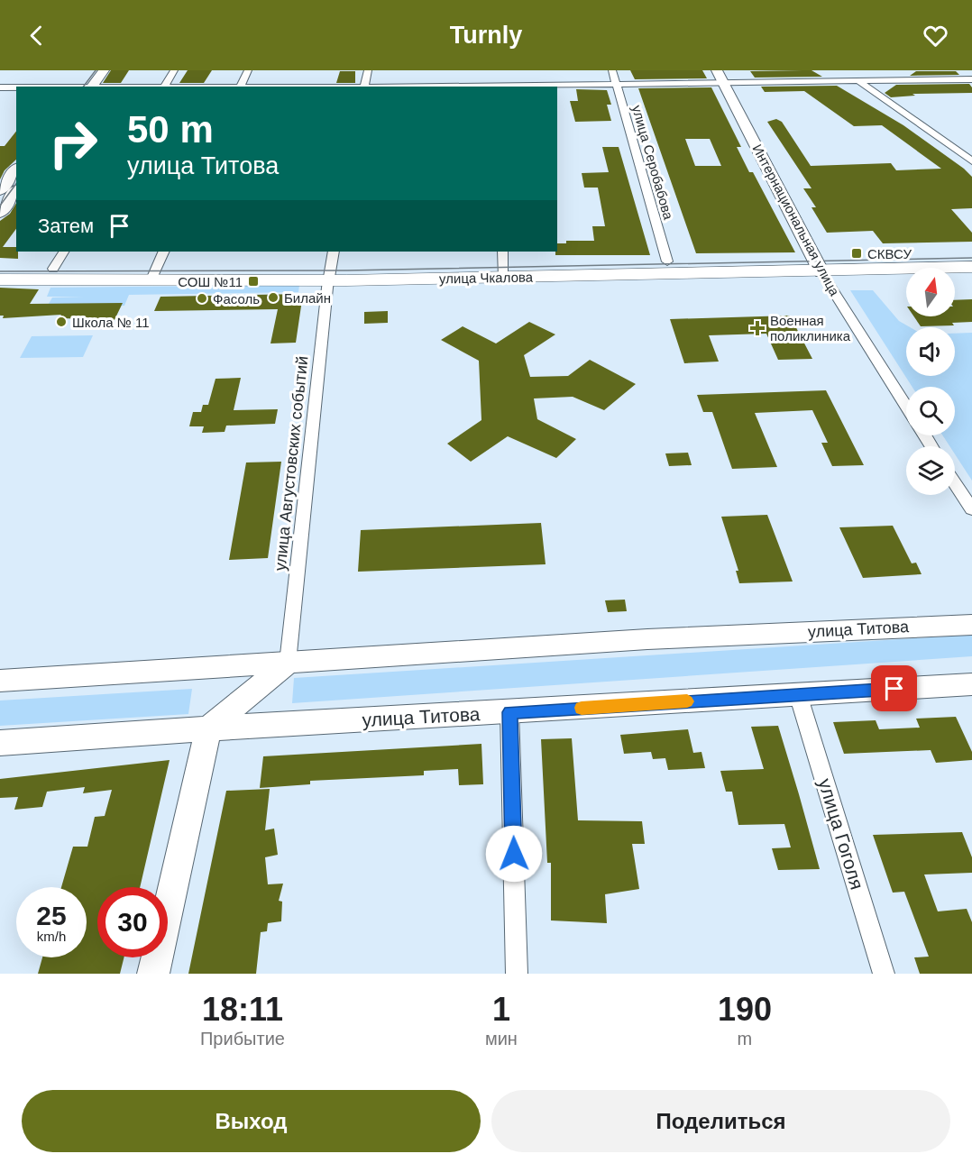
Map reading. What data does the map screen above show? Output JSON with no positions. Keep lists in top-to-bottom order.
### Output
{
  "streets": {
    "main road": ["улица Чкалова"],
    "street": [
      "улица Серобабова",
      "Интернациональная улица",
      "улица Августовских событий",
      "улица Титова",
      "улица Гоголя"
    ]
  },
  "crossings": [
    ["улица Серобабова", "улица Чкалова"],
    ["Интернациональная улица", "улица Чкалова"],
    ["улица Чкалова", "улица Августовских событий"],
    ["улица Августовских событий", "улица Титова"],
    ["улица Титова", "улица Гоголя"]
  ],
  "places": {
    "transit": ["СКВСУ", "СОШ №11"],
    "other": ["Билайн", "Фасоль", "Школа № 11"],
    "health": ["Военная поликлиника"]
  },
  "north": "top",
  "page": {
    "header": "Turnly",
    "turn": ["50 m", "улица Титова"],
    "then": "Затем",
    "speed": "25 km/h",
    "limit": "30",
    "eta": [
      "18:11",
      "Прибытие",
      "1",
      "мин",
      "190",
      "m"
    ],
    "buttons": ["Выход", "Поделиться"]
  }
}
